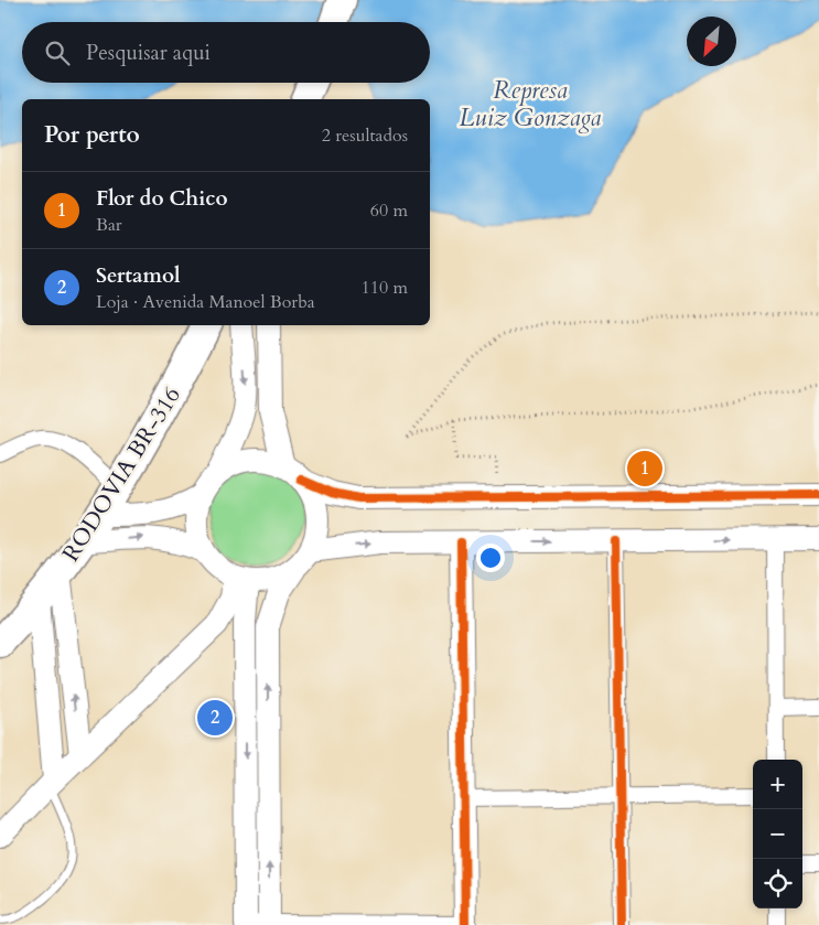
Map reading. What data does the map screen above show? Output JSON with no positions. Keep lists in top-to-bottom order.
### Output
{
  "streets": {
    "highway": ["RODOVIA BR-316"]
  },
  "water": ["Represa Luiz Gonzaga"],
  "north": "bottom left",
  "page": {
    "search": "Pesquisar aqui",
    "heading": ["Por perto", "2 resultados"],
    "list": [
      {
        "mark": "1",
        "name": "Flor do Chico",
        "note": "Bar",
        "value": "60 m"
      },
      {
        "mark": "2",
        "name": "Sertamol",
        "note": "Loja · Avenida Manoel Borba",
        "value": "110 m"
      }
    ],
    "pins": ["1", "2"],
    "map_buttons": ["+", "−"]
  }
}
